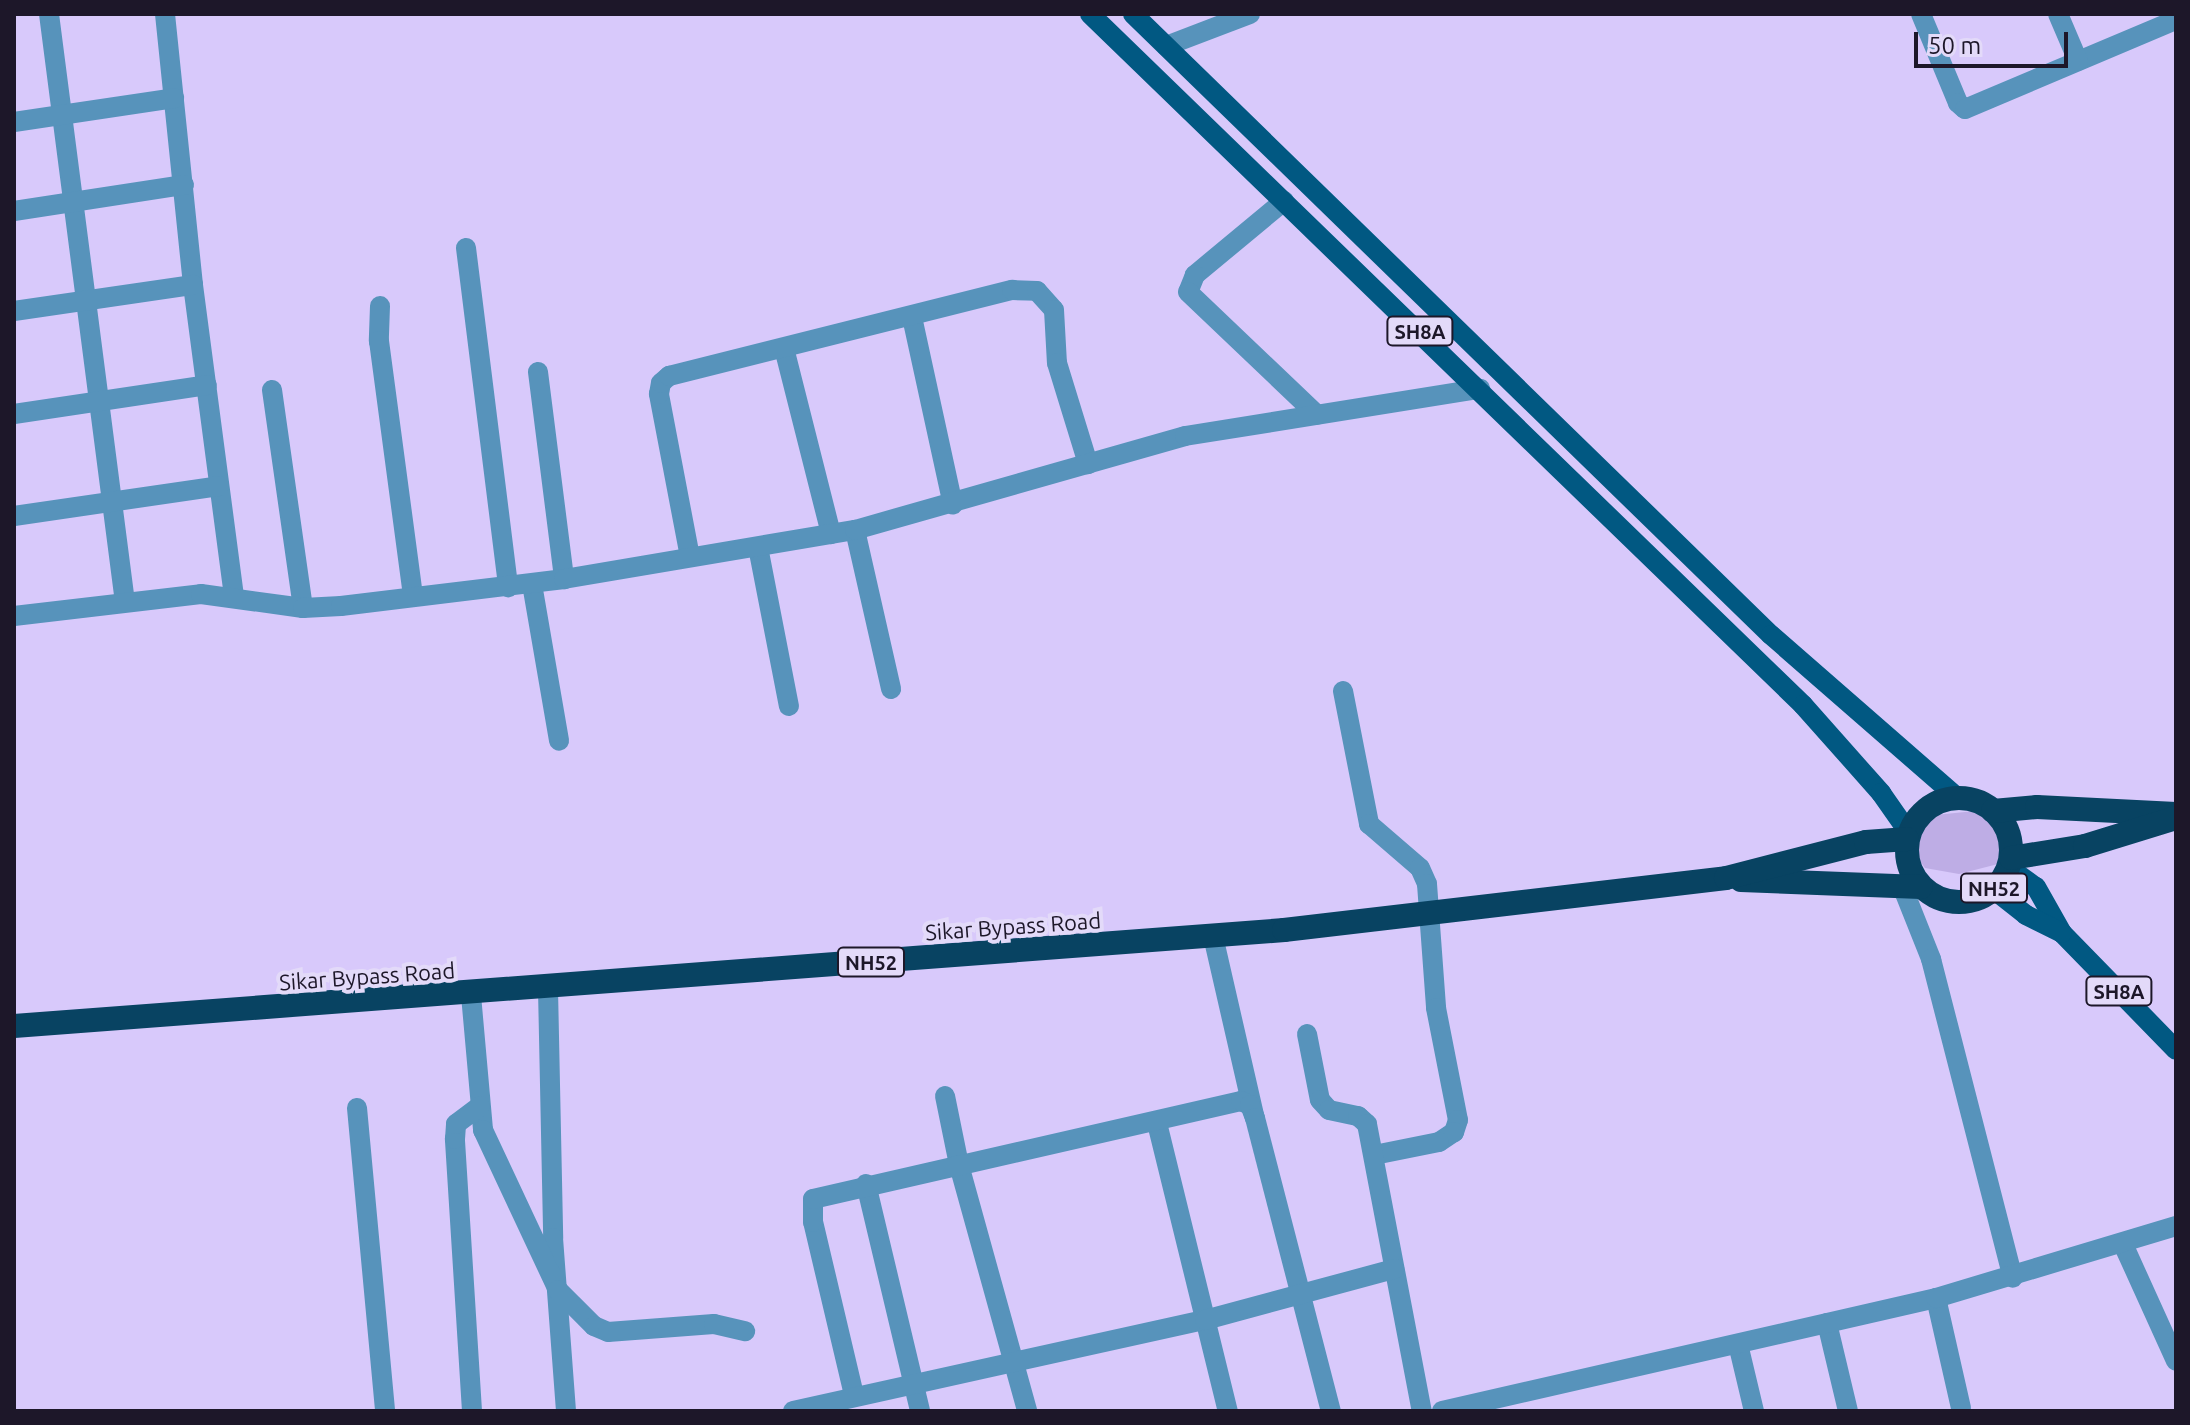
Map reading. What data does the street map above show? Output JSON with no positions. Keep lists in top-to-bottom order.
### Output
{
  "streets": {
    "highway": ["NH52", "Sikar Bypass Road"],
    "main road": ["SH8A"]
  },
  "crossings": [
    ["SH8A", "NH52"],
    ["SH8A", "Sikar Bypass Road"],
    ["NH52", "Sikar Bypass Road"]
  ],
  "scale_bar": "50 m"
}
